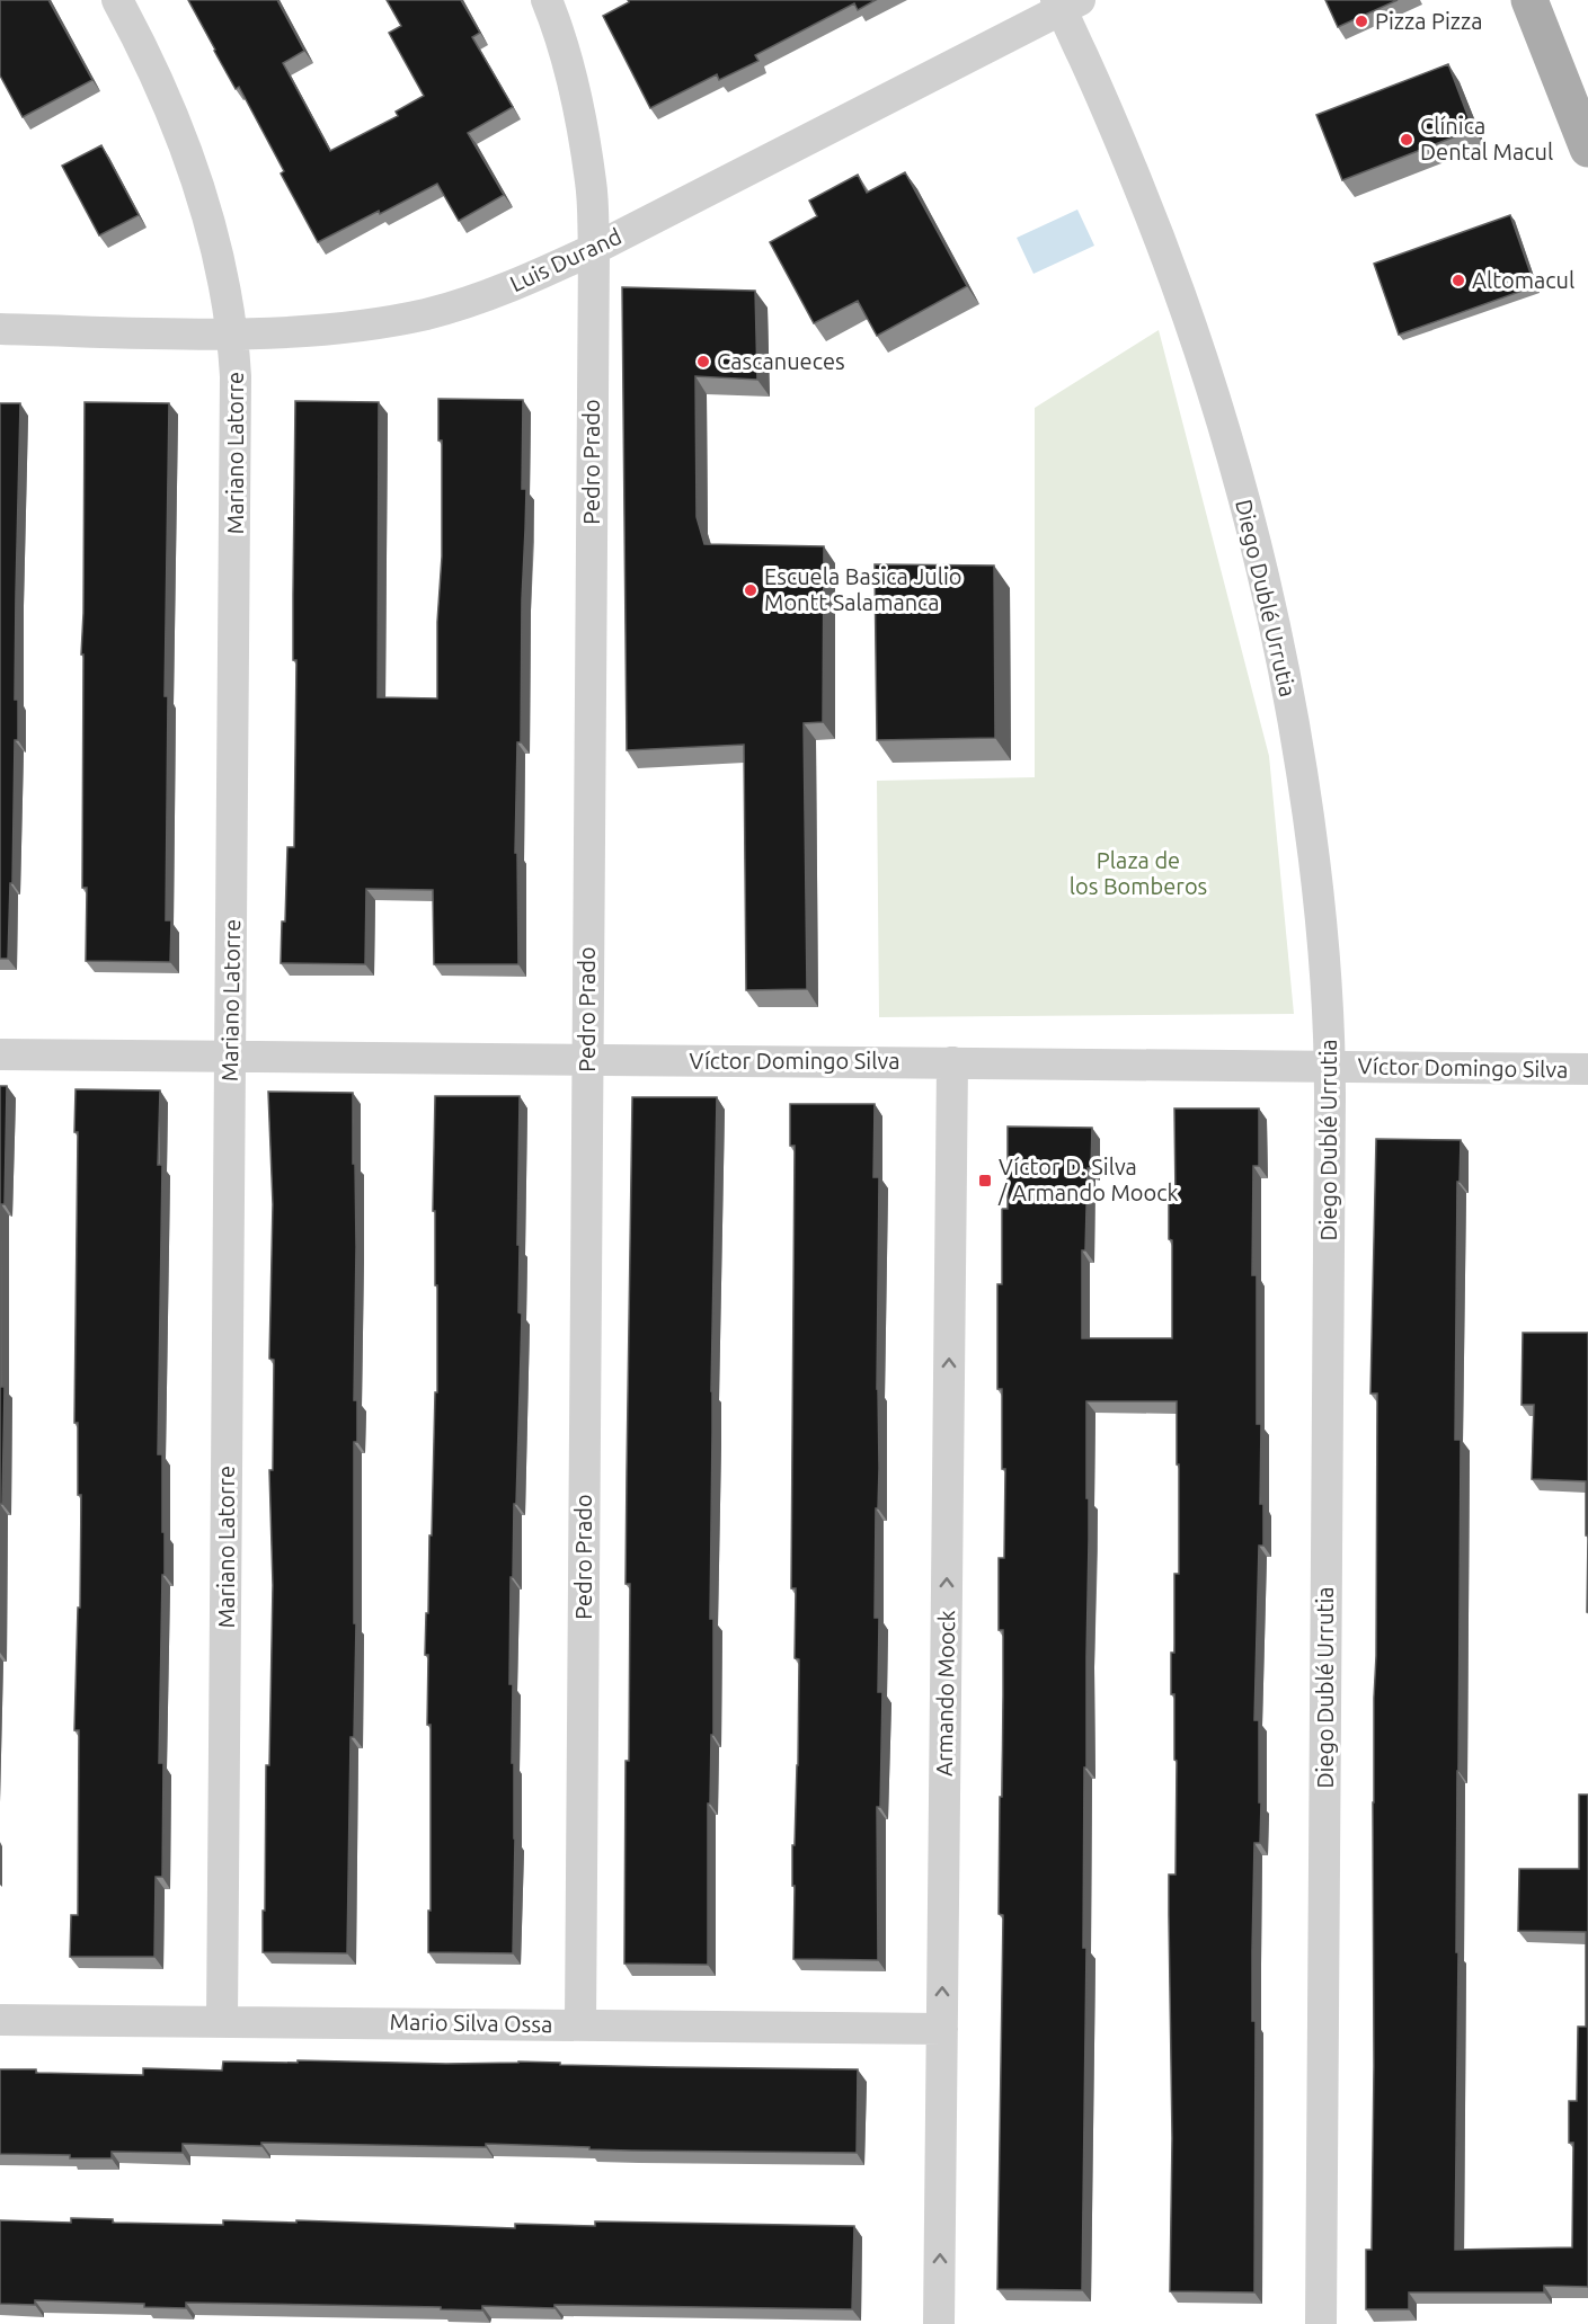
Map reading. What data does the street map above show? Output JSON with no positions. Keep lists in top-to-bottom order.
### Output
{
  "streets": {
    "street": [
      "Luis Durand",
      "Mariano Latorre",
      "Pedro Prado",
      "Diego Dublé Urrutia",
      "Víctor Domingo Silva",
      "Armando Moock",
      "Mario Silva Ossa"
    ]
  },
  "crossings": [
    ["Luis Durand", "Mariano Latorre"],
    ["Luis Durand", "Pedro Prado"],
    ["Luis Durand", "Diego Dublé Urrutia"],
    ["Mariano Latorre", "Víctor Domingo Silva"],
    ["Mariano Latorre", "Mario Silva Ossa"],
    ["Pedro Prado", "Víctor Domingo Silva"],
    ["Pedro Prado", "Mario Silva Ossa"],
    ["Diego Dublé Urrutia", "Víctor Domingo Silva"],
    ["Víctor Domingo Silva", "Armando Moock"],
    ["Armando Moock", "Mario Silva Ossa"]
  ],
  "one_way": ["Armando Moock"],
  "parks": ["Plaza de los Bomberos"],
  "places": {
    "other": [
      "Pizza Pizza",
      "Clínica Dental Macul",
      "Altomacul",
      "Cascanueces",
      "Escuela Basica Julio Montt Salamanca"
    ],
    "transit": ["Víctor D. Silva / Armando Moock"]
  }
}
